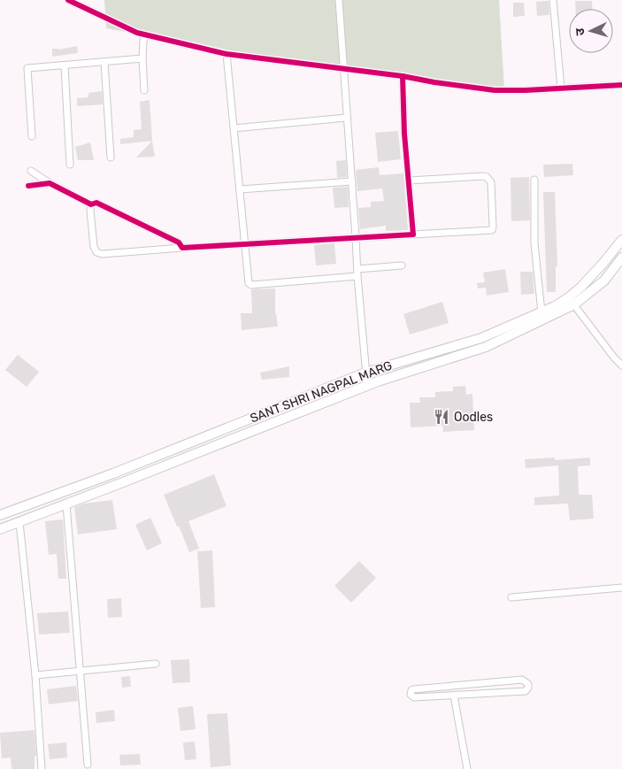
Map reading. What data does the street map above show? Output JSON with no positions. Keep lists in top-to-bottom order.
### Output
{
  "streets": {
    "main road": ["SANT SHRI NAGPAL MARG"]
  },
  "places": {
    "restaurant": ["Oodles"]
  },
  "north": "left"
}
